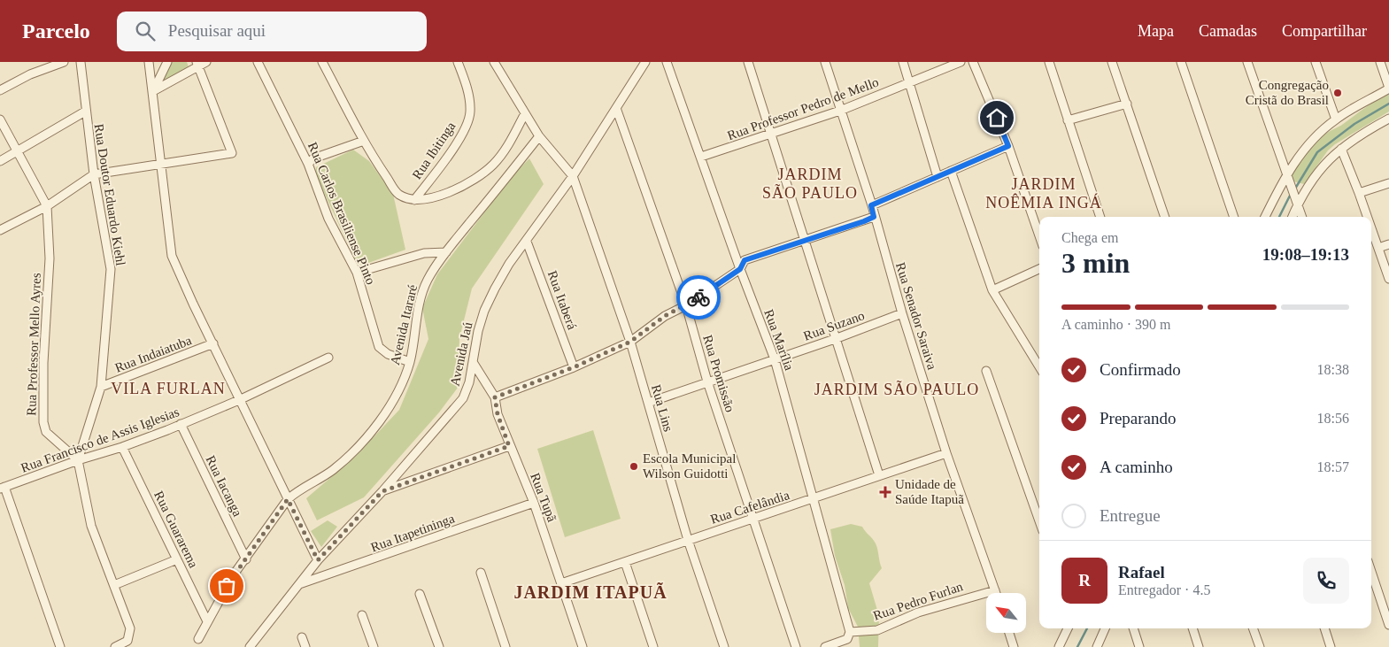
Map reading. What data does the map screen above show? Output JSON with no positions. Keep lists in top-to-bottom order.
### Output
{
  "streets": {
    "street": [
      "Rua Professor Pedro de Mello",
      "Rua Ibitinga",
      "Rua Doutor Eduardo Kiehl",
      "Rua Carlos Brasiliense Pinto",
      "Rua Itaberá",
      "Rua Senador Saraiva",
      "Avenida Itararé",
      "Rua Suzano",
      "Rua Marília",
      "Rua Professor Mello Ayres",
      "Rua Indaiatuba",
      "Avenida Jaú",
      "Rua Promissão",
      "Rua Lins",
      "Rua Francisco de Assis Iglesias",
      "Rua Iacanga",
      "Rua Tupã",
      "Rua Cafelândia",
      "Rua Guararema",
      "Rua Itapetininga",
      "Rua Pedro Furlan"
    ]
  },
  "crossings": [
    ["Rua Professor Pedro de Mello", "Rua Senador Saraiva"],
    ["Rua Professor Pedro de Mello", "Rua Marília"],
    ["Rua Doutor Eduardo Kiehl", "Rua Professor Mello Ayres"],
    ["Rua Doutor Eduardo Kiehl", "Rua Indaiatuba"],
    ["Rua Doutor Eduardo Kiehl", "Rua Francisco de Assis Iglesias"],
    ["Rua Carlos Brasiliense Pinto", "Avenida Itararé"],
    ["Rua Itaberá", "Avenida Jaú"],
    ["Rua Senador Saraiva", "Rua Suzano"],
    ["Rua Senador Saraiva", "Rua Cafelândia"],
    ["Rua Senador Saraiva", "Rua Pedro Furlan"],
    ["Avenida Itararé", "Rua Iacanga"],
    ["Avenida Itararé", "Rua Guararema"],
    ["Rua Suzano", "Rua Marília"],
    ["Rua Suzano", "Rua Promissão"],
    ["Rua Suzano", "Rua Lins"],
    ["Rua Marília", "Rua Cafelândia"],
    ["Rua Marília", "Rua Pedro Furlan"],
    ["Rua Professor Mello Ayres", "Rua Francisco de Assis Iglesias"],
    ["Avenida Jaú", "Rua Promissão"],
    ["Avenida Jaú", "Rua Lins"],
    ["Avenida Jaú", "Rua Tupã"],
    ["Avenida Jaú", "Rua Itapetininga"],
    ["Rua Promissão", "Rua Cafelândia"],
    ["Rua Lins", "Rua Cafelândia"],
    ["Rua Francisco de Assis Iglesias", "Rua Iacanga"],
    ["Rua Francisco de Assis Iglesias", "Rua Guararema"],
    ["Rua Tupã", "Rua Cafelândia"],
    ["Rua Tupã", "Rua Itapetininga"]
  ],
  "districts": [
    "JARDIM SÃO PAULO",
    "JARDIM NOÊMIA INGÁ",
    "VILA FURLAN",
    "JARDIM SÃO PAULO",
    "JARDIM ITAPUÃ"
  ],
  "places": {
    "other": ["Congregação Cristã do Brasil", "Escola Municipal Wilson Guidotti"],
    "health": ["Unidade de Saúde Itapuã"]
  },
  "north": "top left",
  "page": {
    "header": "Parcelo",
    "search": "Pesquisar aqui",
    "nav": ["Mapa", "Camadas", "Compartilhar"],
    "heading": ["3 min", "Chega em", "19:08–19:13"],
    "panel": ["Rafael", "Entregador · 4.5"],
    "bar": "A caminho · 390 m",
    "list": [
      ["Confirmado", "18:38"],
      ["Preparando", "18:56"],
      ["A caminho", "18:57"],
      "Entregue"
    ],
    "round": "R"
  }
}
